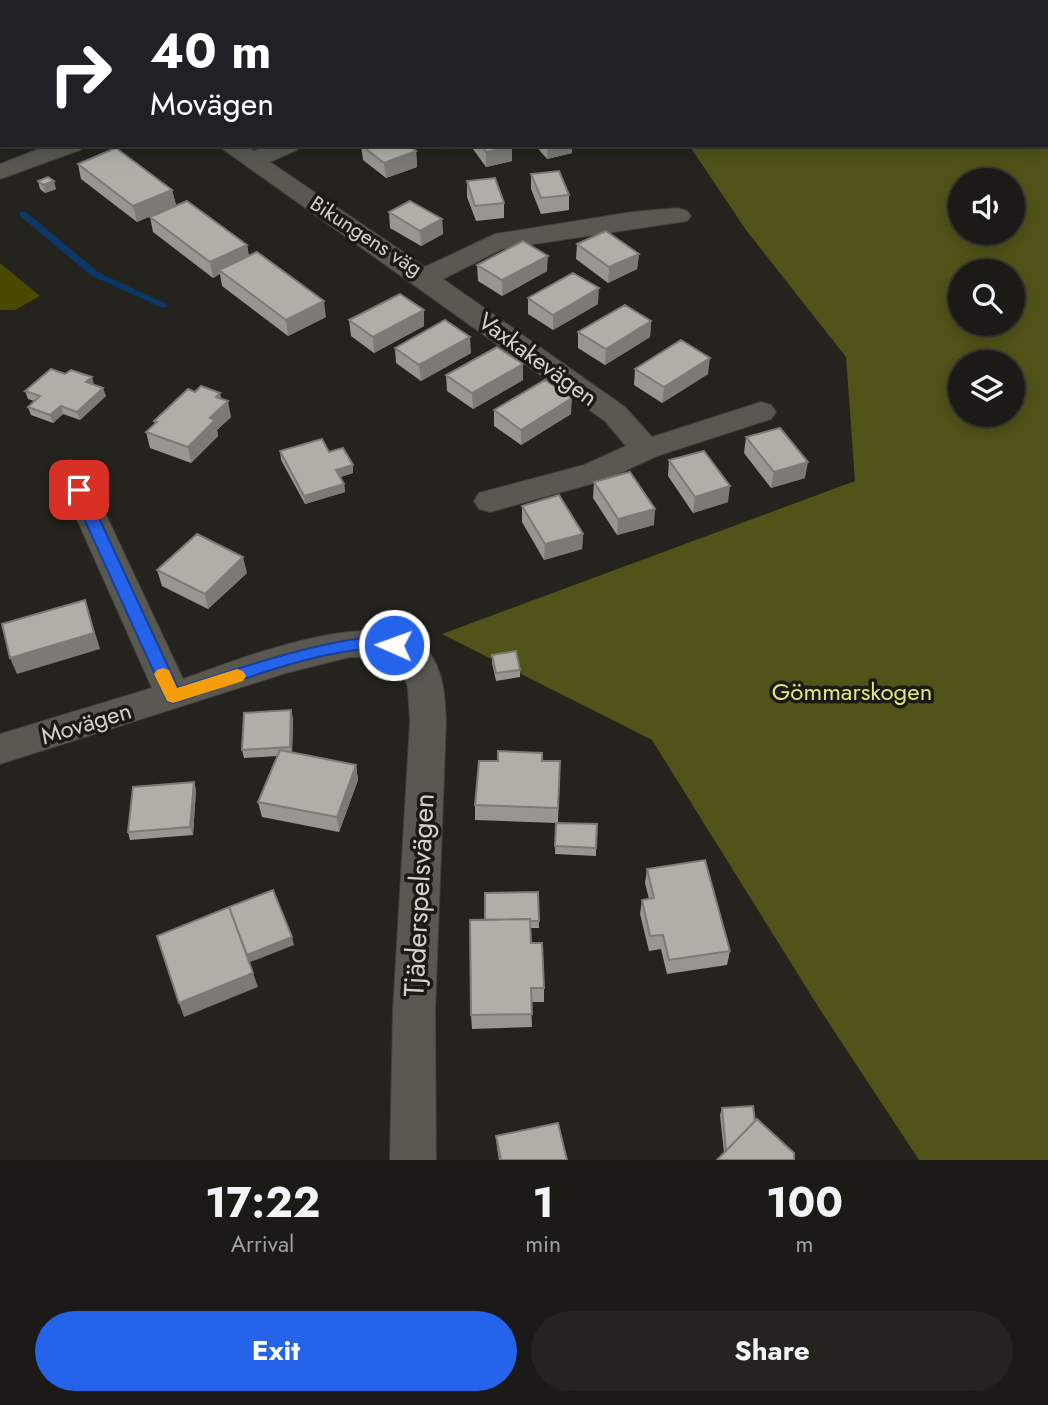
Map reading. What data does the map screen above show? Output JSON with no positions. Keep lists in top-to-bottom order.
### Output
{
  "streets": {
    "street": [
      "Bikungens väg",
      "Vaxkakevägen",
      "Movägen",
      "Tjäderspelsvägen"
    ]
  },
  "crossings": [
    ["Bikungens väg", "Vaxkakevägen"],
    ["Movägen", "Tjäderspelsvägen"]
  ],
  "parks": ["Gömmarskogen"],
  "page": {
    "turn": ["40 m", "Movägen"],
    "eta": [
      "17:22",
      "Arrival",
      "1",
      "min",
      "100",
      "m"
    ],
    "buttons": ["Exit", "Share"]
  }
}
